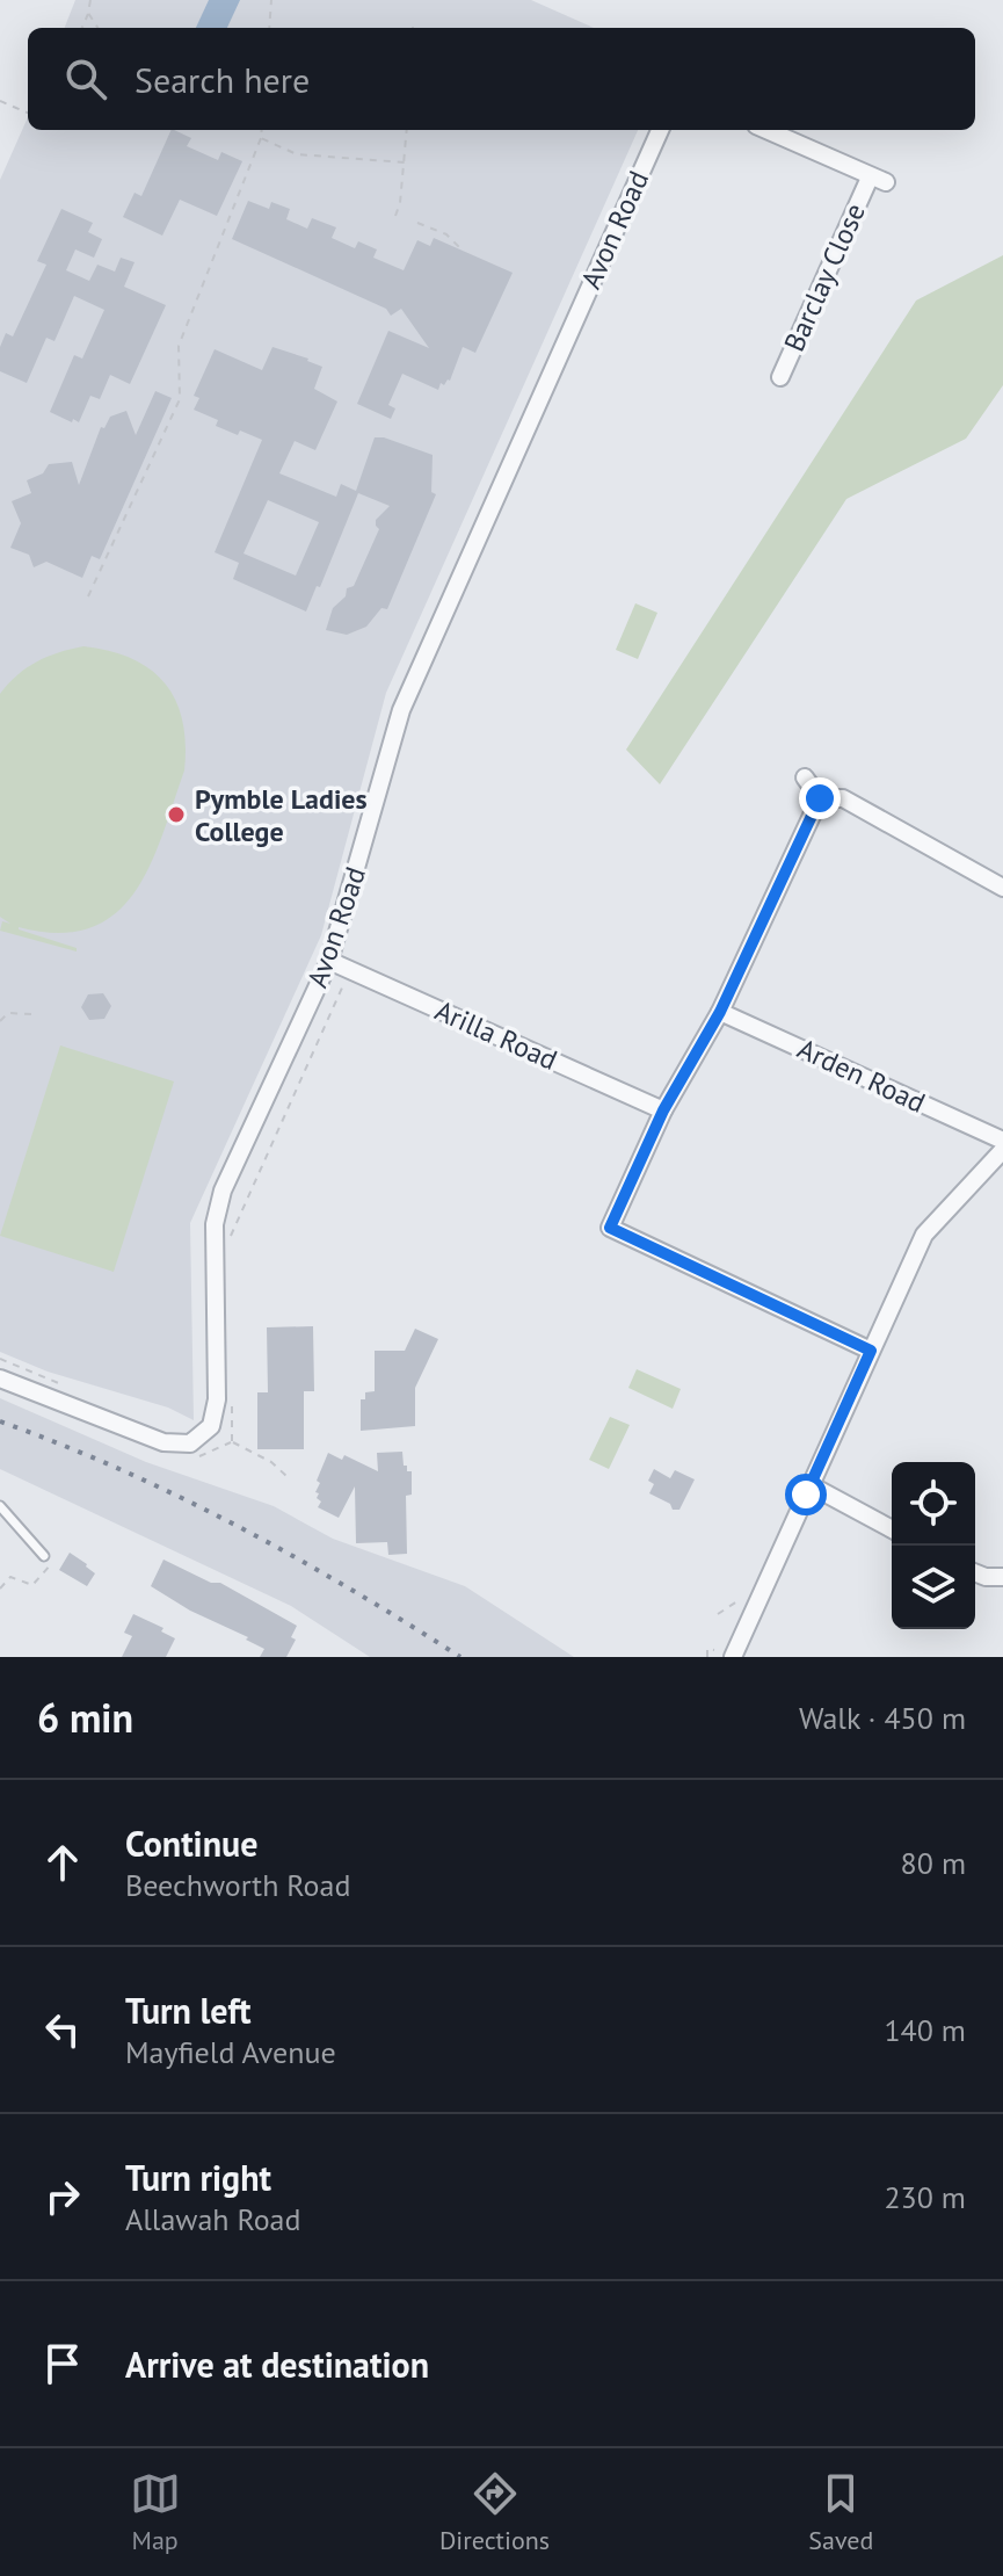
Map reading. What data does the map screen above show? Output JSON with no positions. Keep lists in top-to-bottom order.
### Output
{
  "streets": {
    "street": [
      "Avon Road",
      "Barclay Close",
      "Arilla Road",
      "Arden Road"
    ]
  },
  "crossings": [
    ["Avon Road", "Arilla Road"]
  ],
  "places": ["Pymble Ladies College"],
  "page": {
    "search": "Search here",
    "heading": ["6 min", "Walk · 450 m"],
    "list": [
      ["Continue", "Beechworth Road", "80 m"],
      ["Turn left", "Mayfield Avenue", "140 m"],
      ["Turn right", "Allawah Road", "230 m"],
      "Arrive at destination"
    ],
    "nav": ["Map", "Directions", "Saved"]
  }
}
